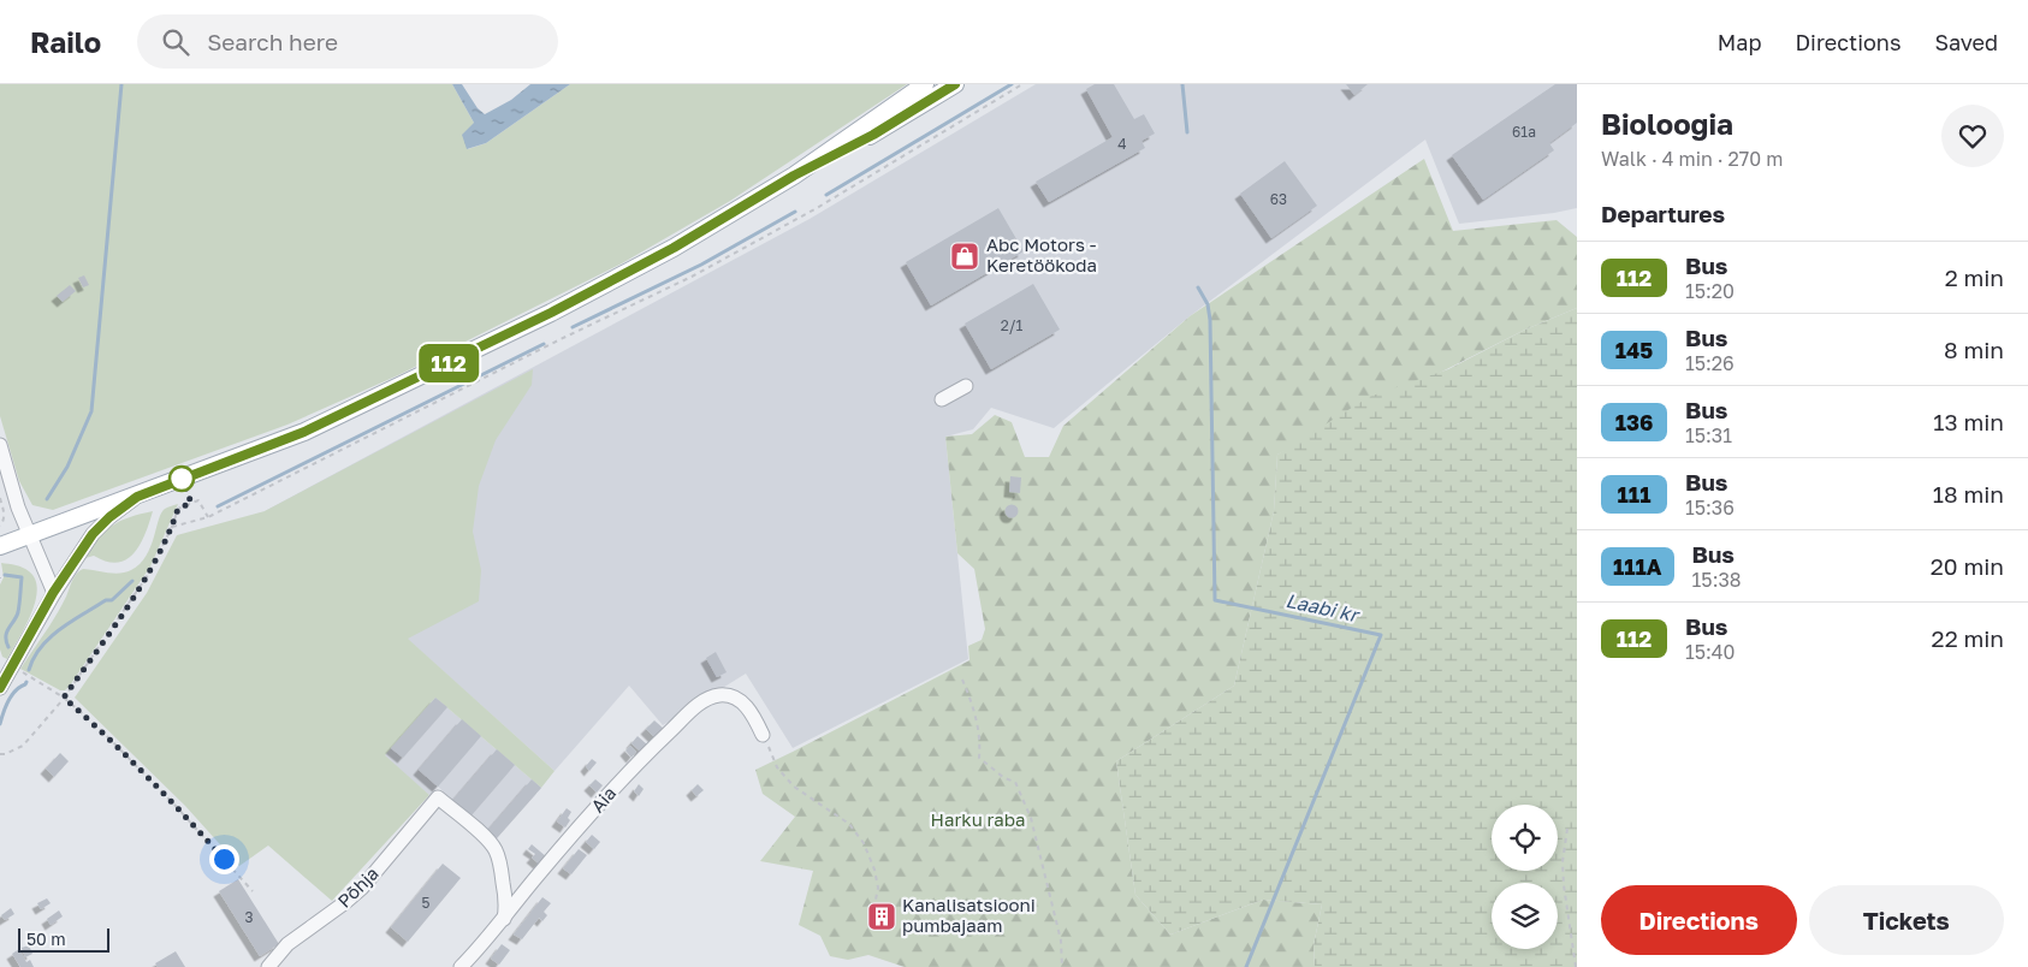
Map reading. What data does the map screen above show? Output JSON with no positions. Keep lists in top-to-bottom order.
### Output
{
  "streets": {
    "street": ["Aia", "Põhja"]
  },
  "crossings": [
    ["Aia", "Põhja"]
  ],
  "water": ["Laabi kr"],
  "parks": ["Harku raba"],
  "places": {
    "shop": ["Abc Motors - Keretöökoda"],
    "building": ["Kanalisatsiooni pumbajaam"]
  },
  "lines": ["bus line 112"],
  "house_numbers": [
    "61a",
    "4",
    "63",
    "2/1",
    "5",
    "3"
  ],
  "scale_bar": "50 m",
  "page": {
    "header": "Railo",
    "search": "Search here",
    "nav": ["Map", "Directions", "Saved"],
    "on_map": "112",
    "heading": [
      ["Bioloogia", "Walk · 4 min · 270 m"],
      "Departures"
    ],
    "list": [
      {
        "mark": "112",
        "name": "Bus",
        "note": "15:20",
        "value": "2 min"
      },
      {
        "mark": "145",
        "name": "Bus",
        "note": "15:26",
        "value": "8 min"
      },
      {
        "mark": "136",
        "name": "Bus",
        "note": "15:31",
        "value": "13 min"
      },
      {
        "mark": "111",
        "name": "Bus",
        "note": "15:36",
        "value": "18 min"
      },
      {
        "mark": "111A",
        "name": "Bus",
        "note": "15:38",
        "value": "20 min"
      },
      {
        "mark": "112",
        "name": "Bus",
        "note": "15:40",
        "value": "22 min"
      }
    ],
    "buttons": ["Directions", "Tickets"],
    "scale": "50 m"
  }
}
